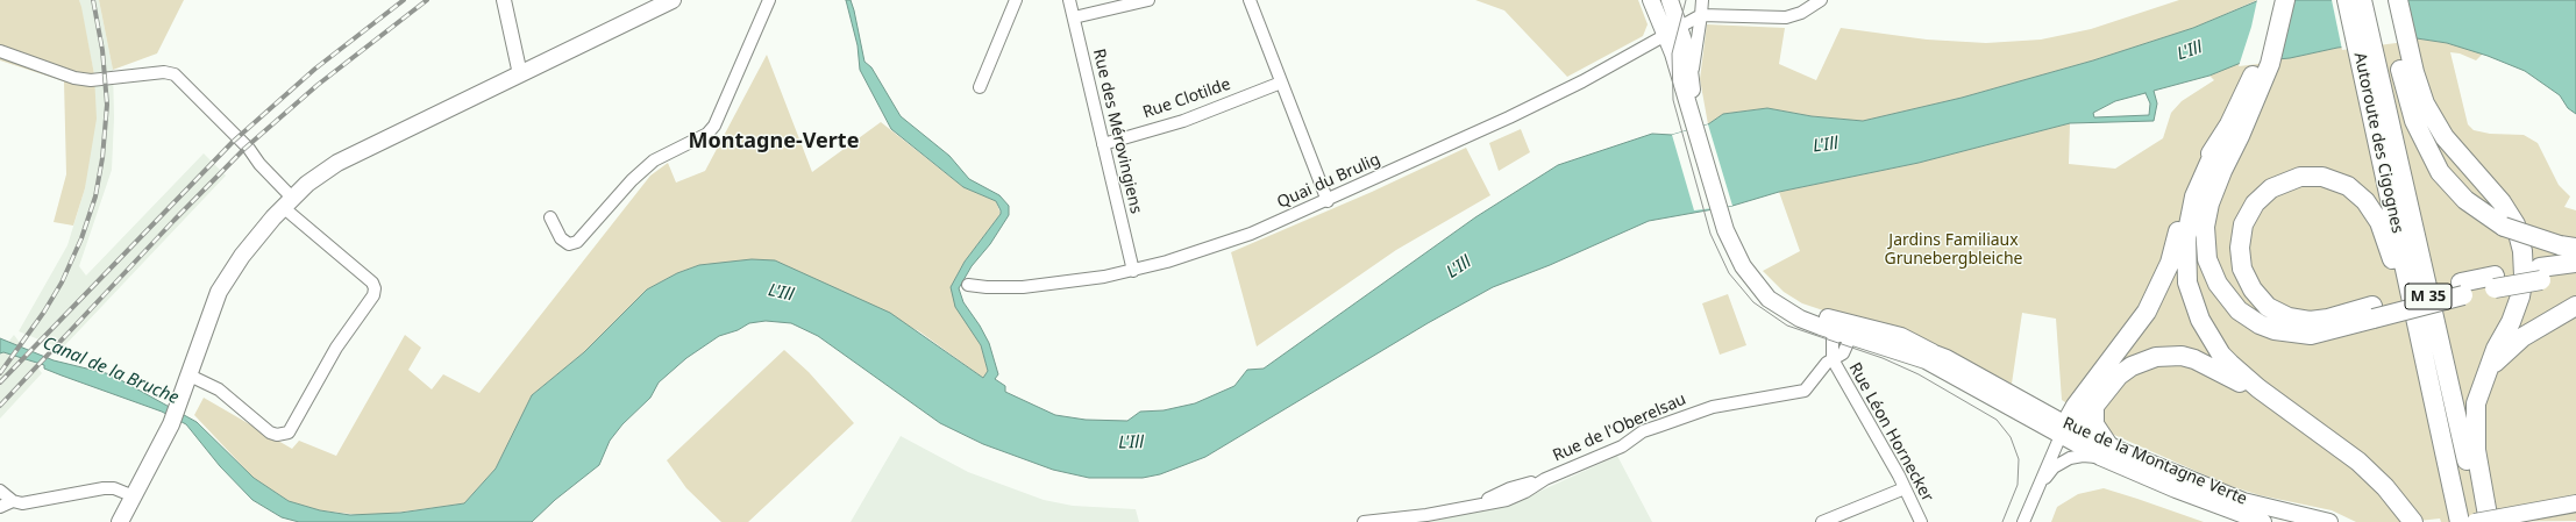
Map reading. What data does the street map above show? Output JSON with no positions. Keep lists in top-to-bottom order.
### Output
{
  "streets": {
    "highway": ["Autoroute des Cigognes", "M 35"],
    "main road": ["Rue de la Montagne Verte"],
    "street": [
      "Rue Clotilde",
      "Rue des Mérovingiens",
      "Quai du Brulig",
      "Rue de l'Oberelsau",
      "Rue Léon Hornecker"
    ]
  },
  "crossings": [
    ["Rue Clotilde", "Rue des Mérovingiens"],
    ["Rue des Mérovingiens", "Quai du Brulig"],
    ["Autoroute des Cigognes", "M 35"],
    ["Rue de l'Oberelsau", "Rue Léon Hornecker"]
  ],
  "districts": ["Montagne-Verte"],
  "water": ["L'Ill", "Canal de la Bruche"],
  "parks": ["Jardins Familiaux Grunebergbleiche"]
}
